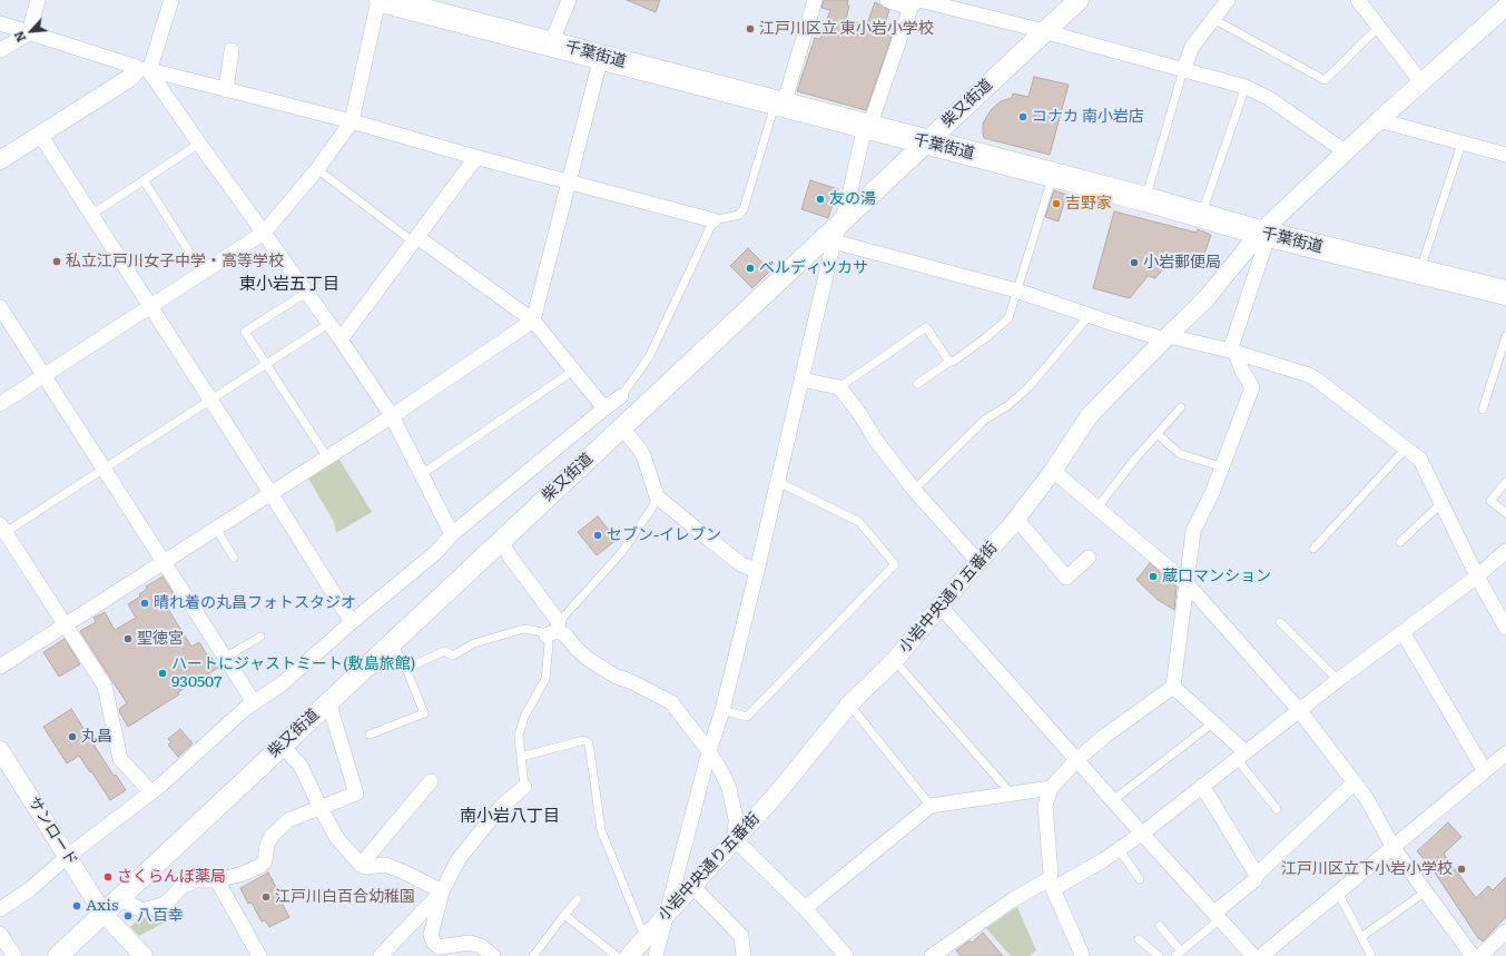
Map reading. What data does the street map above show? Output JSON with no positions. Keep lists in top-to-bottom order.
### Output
{
  "streets": {
    "highway": ["千葉街道"],
    "main road": ["柴又街道"],
    "street": ["小岩中央通り五番街", "サンロード"]
  },
  "crossings": [
    ["千葉街道", "柴又街道"],
    ["千葉街道", "小岩中央通り五番街"],
    ["柴又街道", "サンロード"]
  ],
  "districts": ["東小岩五丁目", "南小岩八丁目"],
  "places": [
    "江戸川区立 東小岩小学校",
    "コナカ 南小岩店",
    "友の湯",
    "吉野家",
    "私立江戸川女子中学・高等学校",
    "小岩郵便局",
    "ベルディツカサ",
    "セブン-イレブン",
    "蔵口マンション",
    "晴れ着の丸昌フォトスタジオ",
    "聖徳宮",
    "ハートにジャストミート(敷島旅館) 930507",
    "丸昌",
    "江戸川区立下小岩小学校",
    "さくらんぼ薬局",
    "江戸川白百合幼稚園",
    "Axis",
    "八百幸"
  ],
  "north": "bottom left"
}
